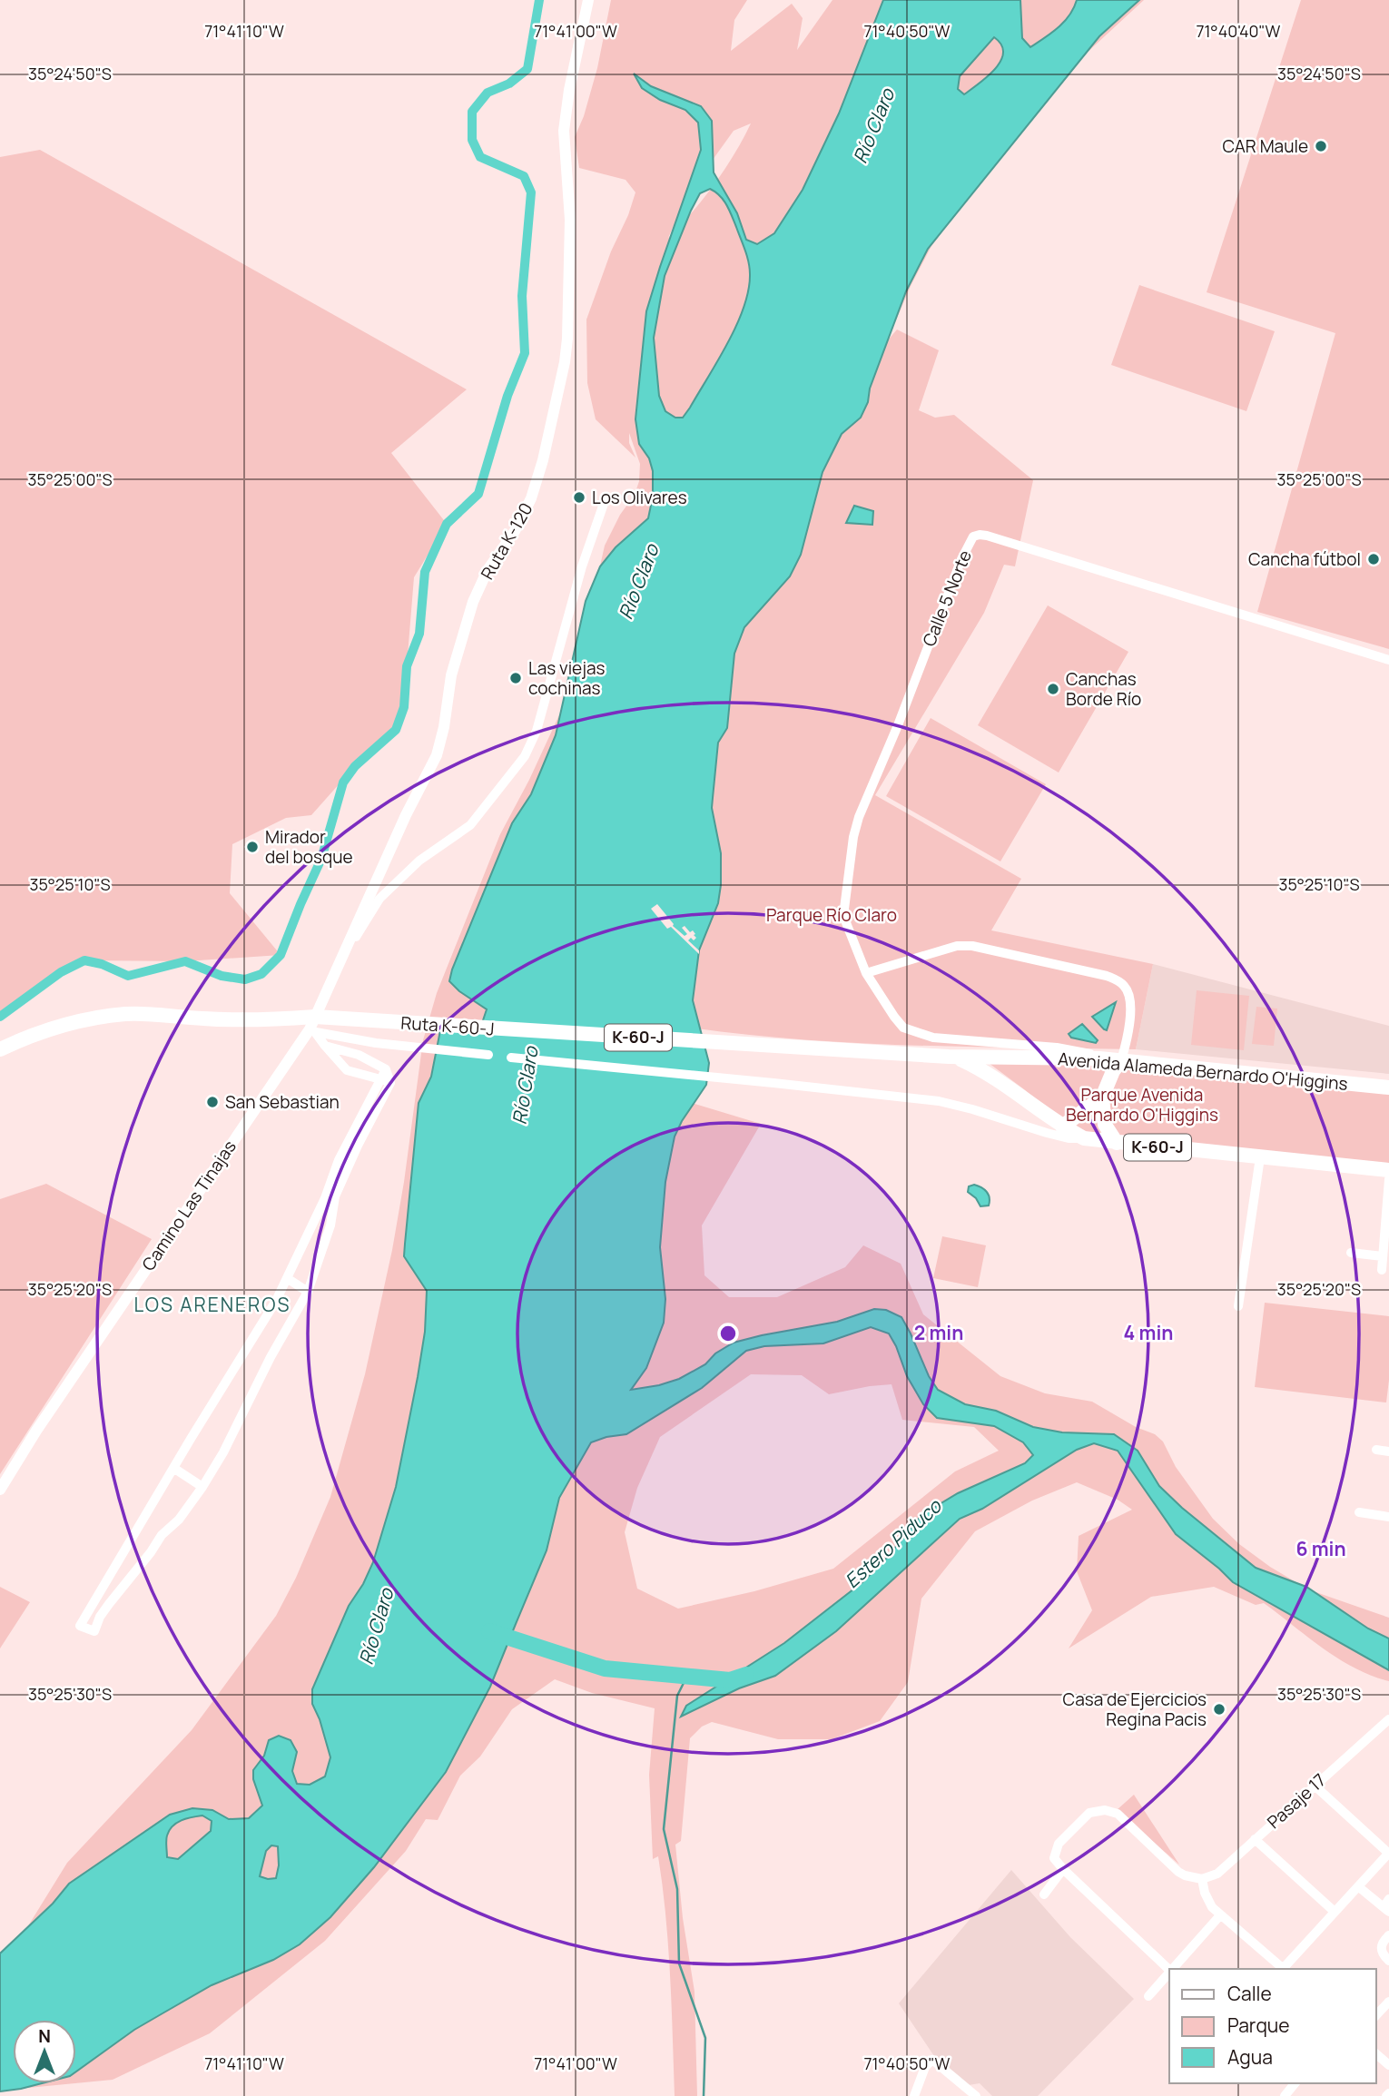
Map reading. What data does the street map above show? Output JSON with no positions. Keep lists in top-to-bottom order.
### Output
{
  "streets": {
    "main road": ["Ruta K-60-J", "K-60-J", "Avenida Alameda Bernardo O'Higgins"],
    "street": [
      "Ruta K-120",
      "Calle 5 Norte",
      "Camino Las Tinajas",
      "Pasaje 17"
    ]
  },
  "crossings": [
    ["Ruta K-120", "Ruta K-60-J"],
    ["Ruta K-120", "Camino Las Tinajas"],
    ["Ruta K-60-J", "K-60-J"],
    ["Ruta K-60-J", "Avenida Alameda Bernardo O'Higgins"],
    ["Ruta K-60-J", "Camino Las Tinajas"],
    ["K-60-J", "Avenida Alameda Bernardo O'Higgins"]
  ],
  "districts": ["LOS ARENEROS"],
  "water": ["Río Claro", "Estero Piduco"],
  "parks": ["Parque Río Claro", "Parque Avenida Bernardo O'Higgins"],
  "places": [
    "CAR Maule",
    "Los Olivares",
    "Cancha fútbol",
    "Las viejas cochinas",
    "Canchas Borde Río",
    "Mirador del bosque",
    "San Sebastian",
    "Casa de Ejercicios Regina Pacis"
  ],
  "legend": ["Calle", "Parque", "Agua"],
  "north": "top",
  "coordinates": [
    "71°41'10\"W",
    "71°41'00\"W",
    "71°40'50\"W",
    "71°40'40\"W",
    "35°24'50\"S",
    "35°25'00\"S",
    "35°25'10\"S",
    "35°25'20\"S",
    "35°25'30\"S"
  ],
  "rings": ["2 min", "4 min", "6 min"]
}
